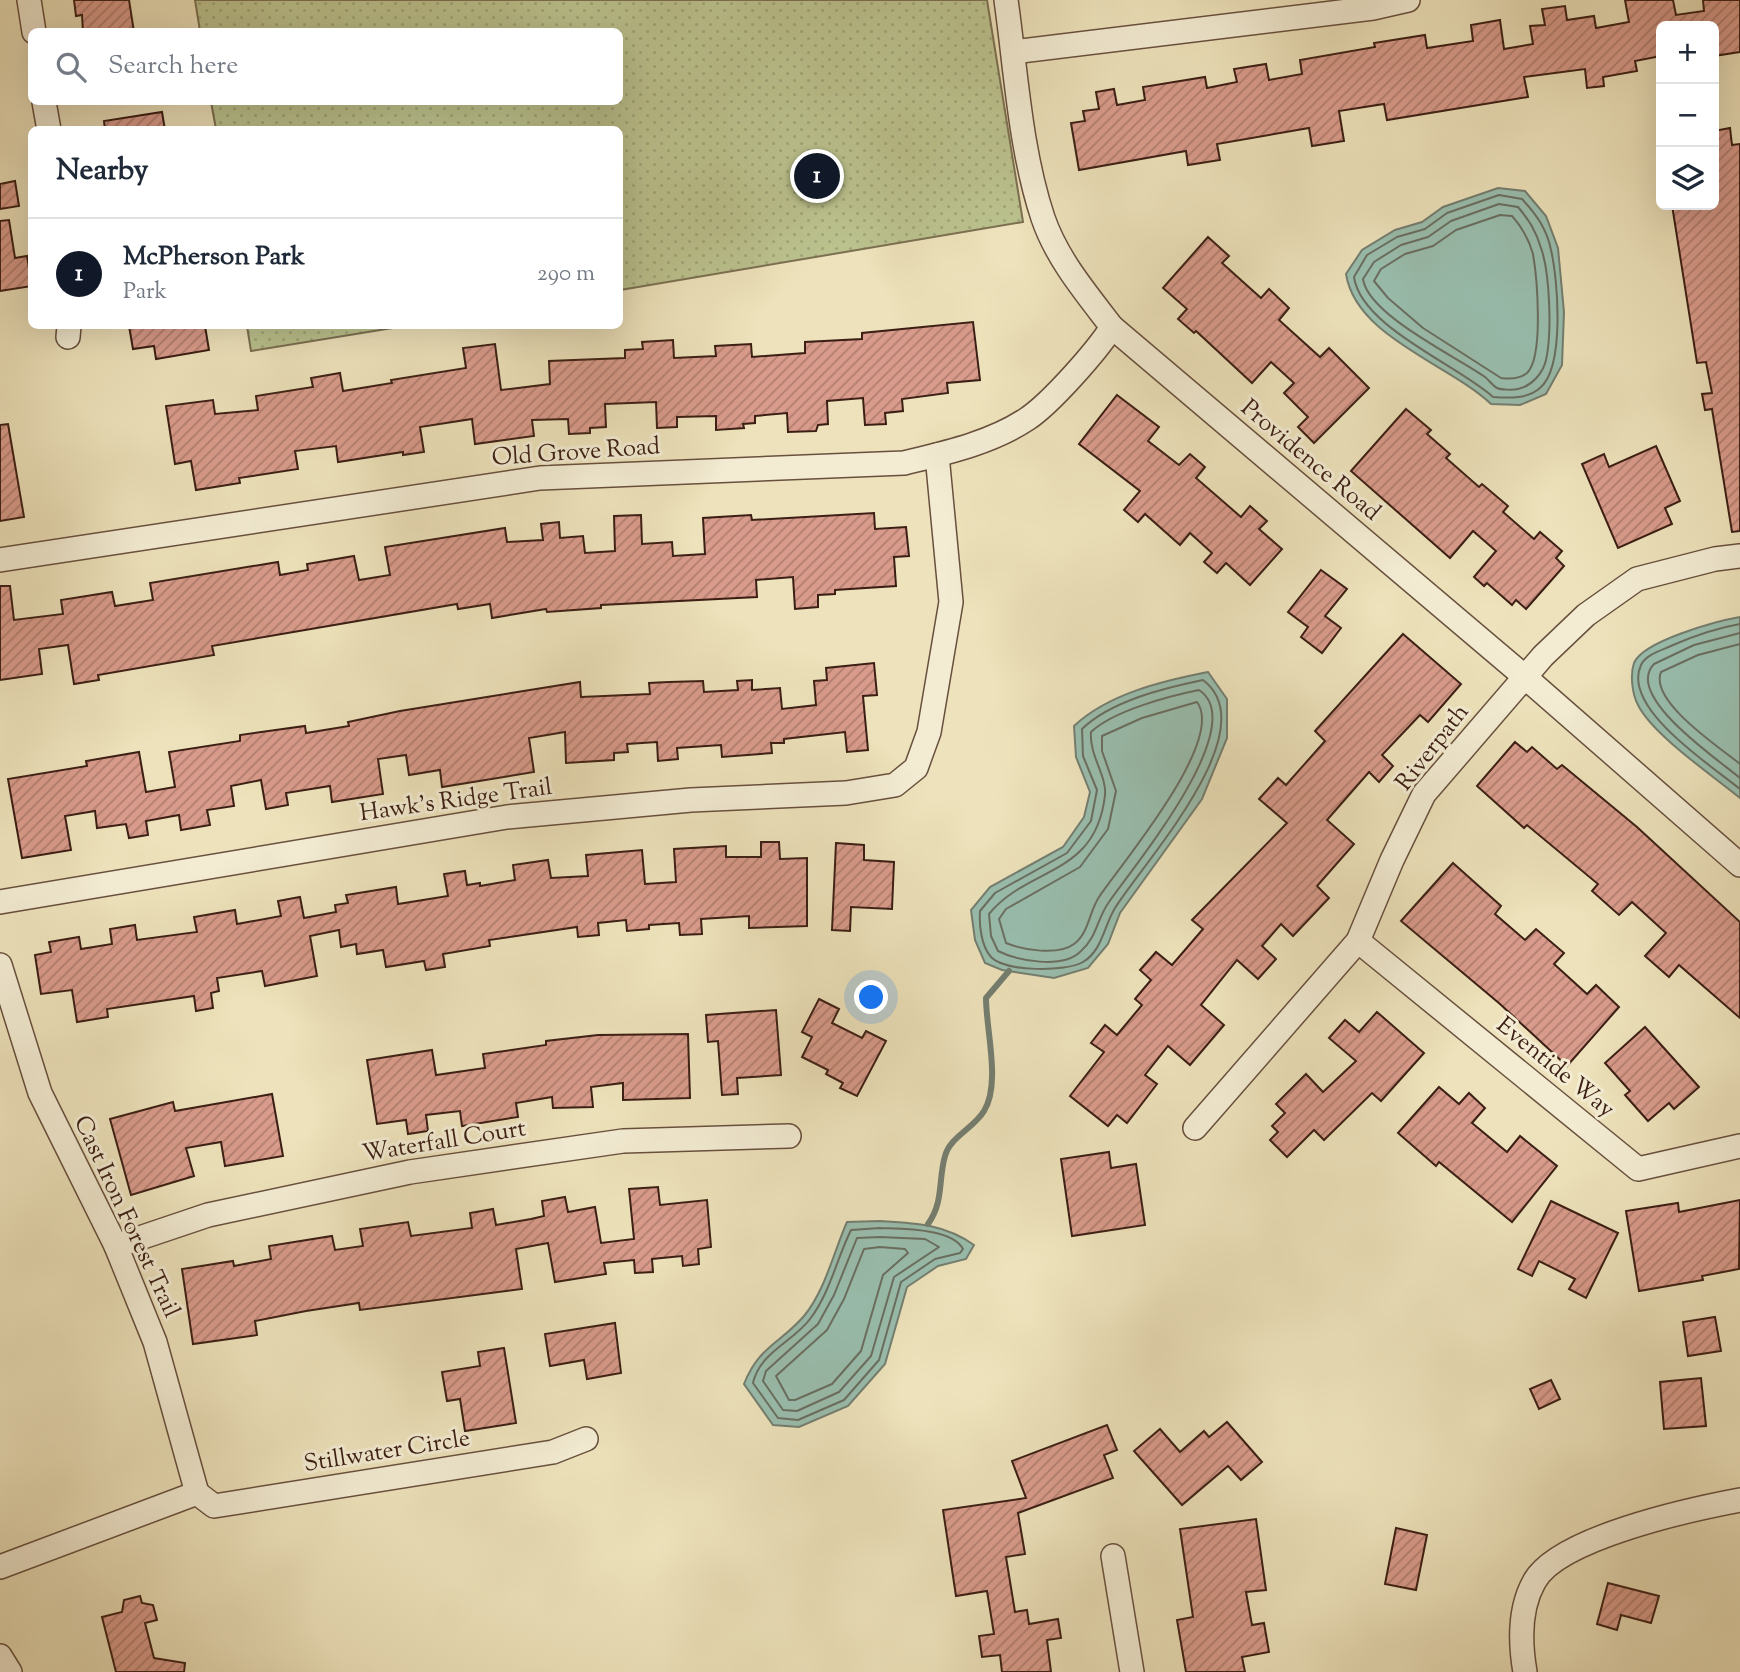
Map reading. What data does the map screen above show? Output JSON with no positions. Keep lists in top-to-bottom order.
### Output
{
  "streets": {
    "street": [
      "Old Grove Road",
      "Providence Road",
      "Riverpath",
      "Hawk's Ridge Trail",
      "Eventide Way",
      "Waterfall Court",
      "Cast Iron Forest Trail",
      "Stillwater Circle"
    ]
  },
  "crossings": [
    ["Old Grove Road", "Providence Road"],
    ["Old Grove Road", "Hawk's Ridge Trail"],
    ["Providence Road", "Riverpath"],
    ["Riverpath", "Eventide Way"],
    ["Waterfall Court", "Cast Iron Forest Trail"],
    ["Cast Iron Forest Trail", "Stillwater Circle"]
  ],
  "page": {
    "map_buttons": ["+", "−"],
    "search": "Search here",
    "heading": "Nearby",
    "pins": "1",
    "list": [
      {
        "mark": "1",
        "name": "McPherson Park",
        "note": "Park",
        "value": "290 m"
      }
    ]
  }
}
